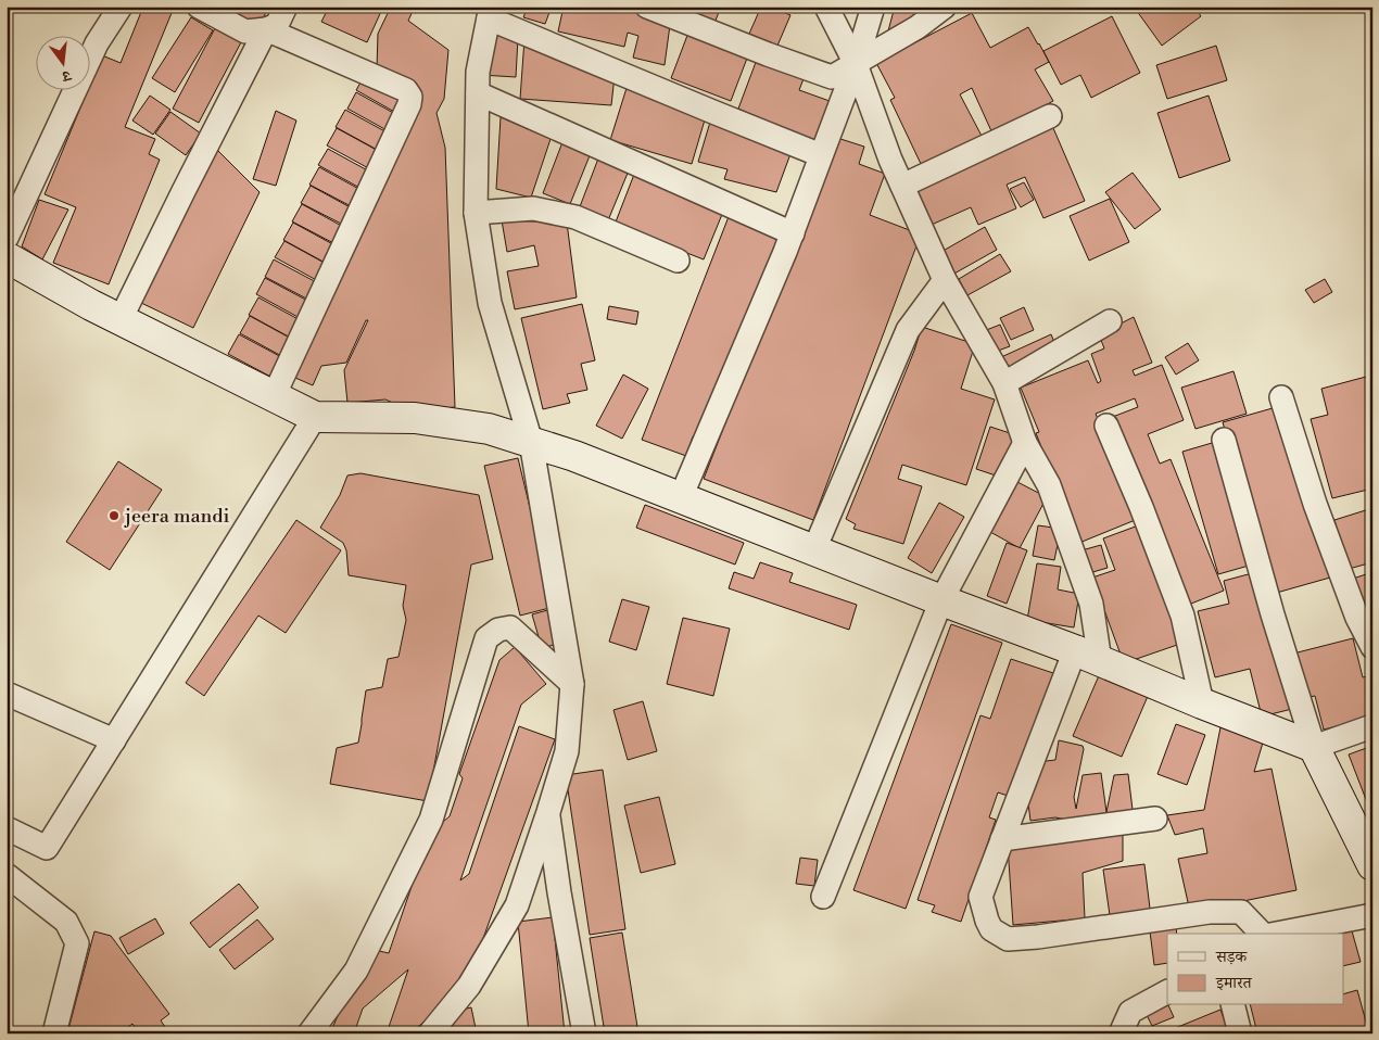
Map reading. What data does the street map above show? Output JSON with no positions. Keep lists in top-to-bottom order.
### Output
{
  "places": ["jeera mandi"],
  "legend": ["सड़क", "इमारत"],
  "north": "bottom"
}
